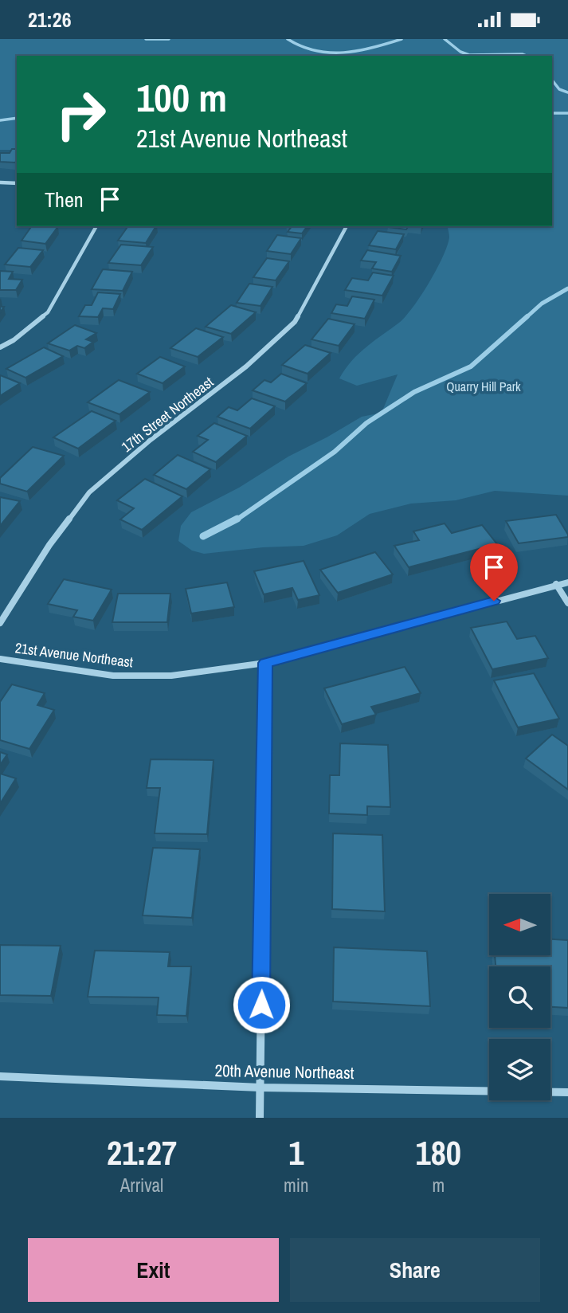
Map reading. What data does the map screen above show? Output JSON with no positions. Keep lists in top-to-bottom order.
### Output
{
  "streets": {
    "street": ["17th Street Northeast", "21st Avenue Northeast", "20th Avenue Northeast"]
  },
  "parks": ["Quarry Hill Park"],
  "north": "left",
  "page": {
    "status": "21:26",
    "turn": ["100 m", "21st Avenue Northeast"],
    "then": "Then",
    "eta": [
      "21:27",
      "Arrival",
      "1",
      "min",
      "180",
      "m"
    ],
    "buttons": ["Exit", "Share"]
  }
}
